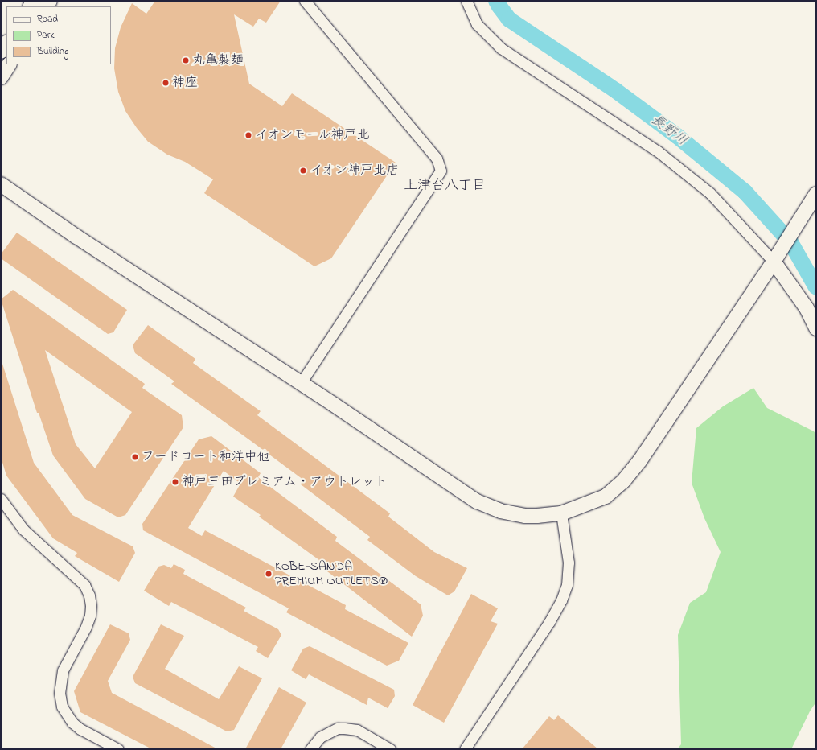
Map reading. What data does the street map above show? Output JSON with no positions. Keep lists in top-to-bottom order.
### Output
{
  "districts": ["上津台八丁目"],
  "water": ["長野川"],
  "places": [
    "丸亀製麺",
    "神座",
    "イオンモール神戸北",
    "イオン神戸北店",
    "フードコート和洋中他",
    "神戸三田プレミアム・アウトレット",
    "KOBE-SANDA PREMIUM OUTLETS®"
  ],
  "legend": ["Road", "Park", "Building"]
}
